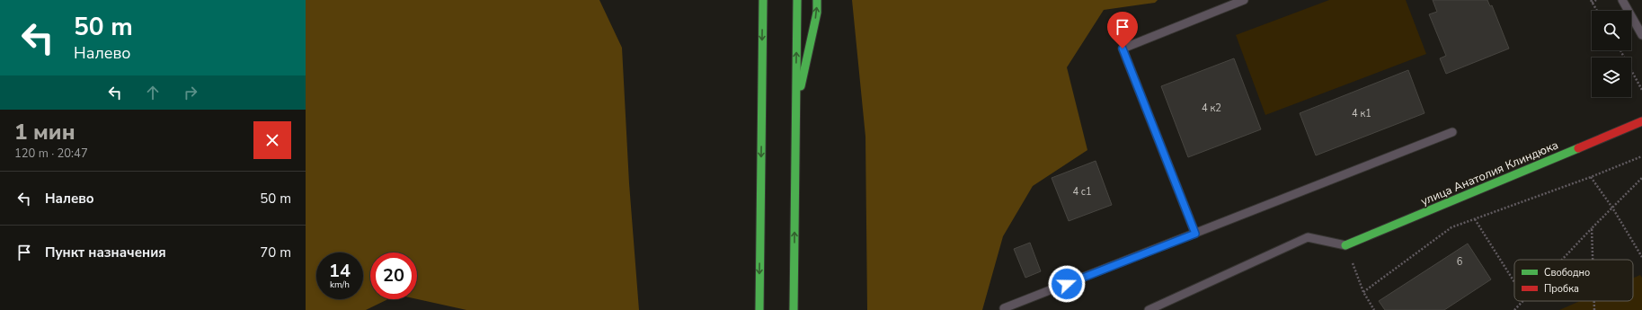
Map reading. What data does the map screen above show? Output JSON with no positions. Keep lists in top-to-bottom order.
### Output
{
  "streets": {
    "main road": ["улица Анатолия Клиндюка"]
  },
  "house_numbers": [
    "4 к2",
    "4 к1",
    "4 с1",
    "6"
  ],
  "legend": ["Свободно", "Пробка"],
  "page": {
    "turn": ["50 m", "Налево"],
    "heading": ["1 мин", "120 m · 20:47"],
    "list": [
      {
        "name": "Налево",
        "value": "50 m"
      },
      {
        "name": "Пункт назначения",
        "value": "70 m"
      }
    ],
    "speed": "14 km/h",
    "limit": "20"
  }
}
